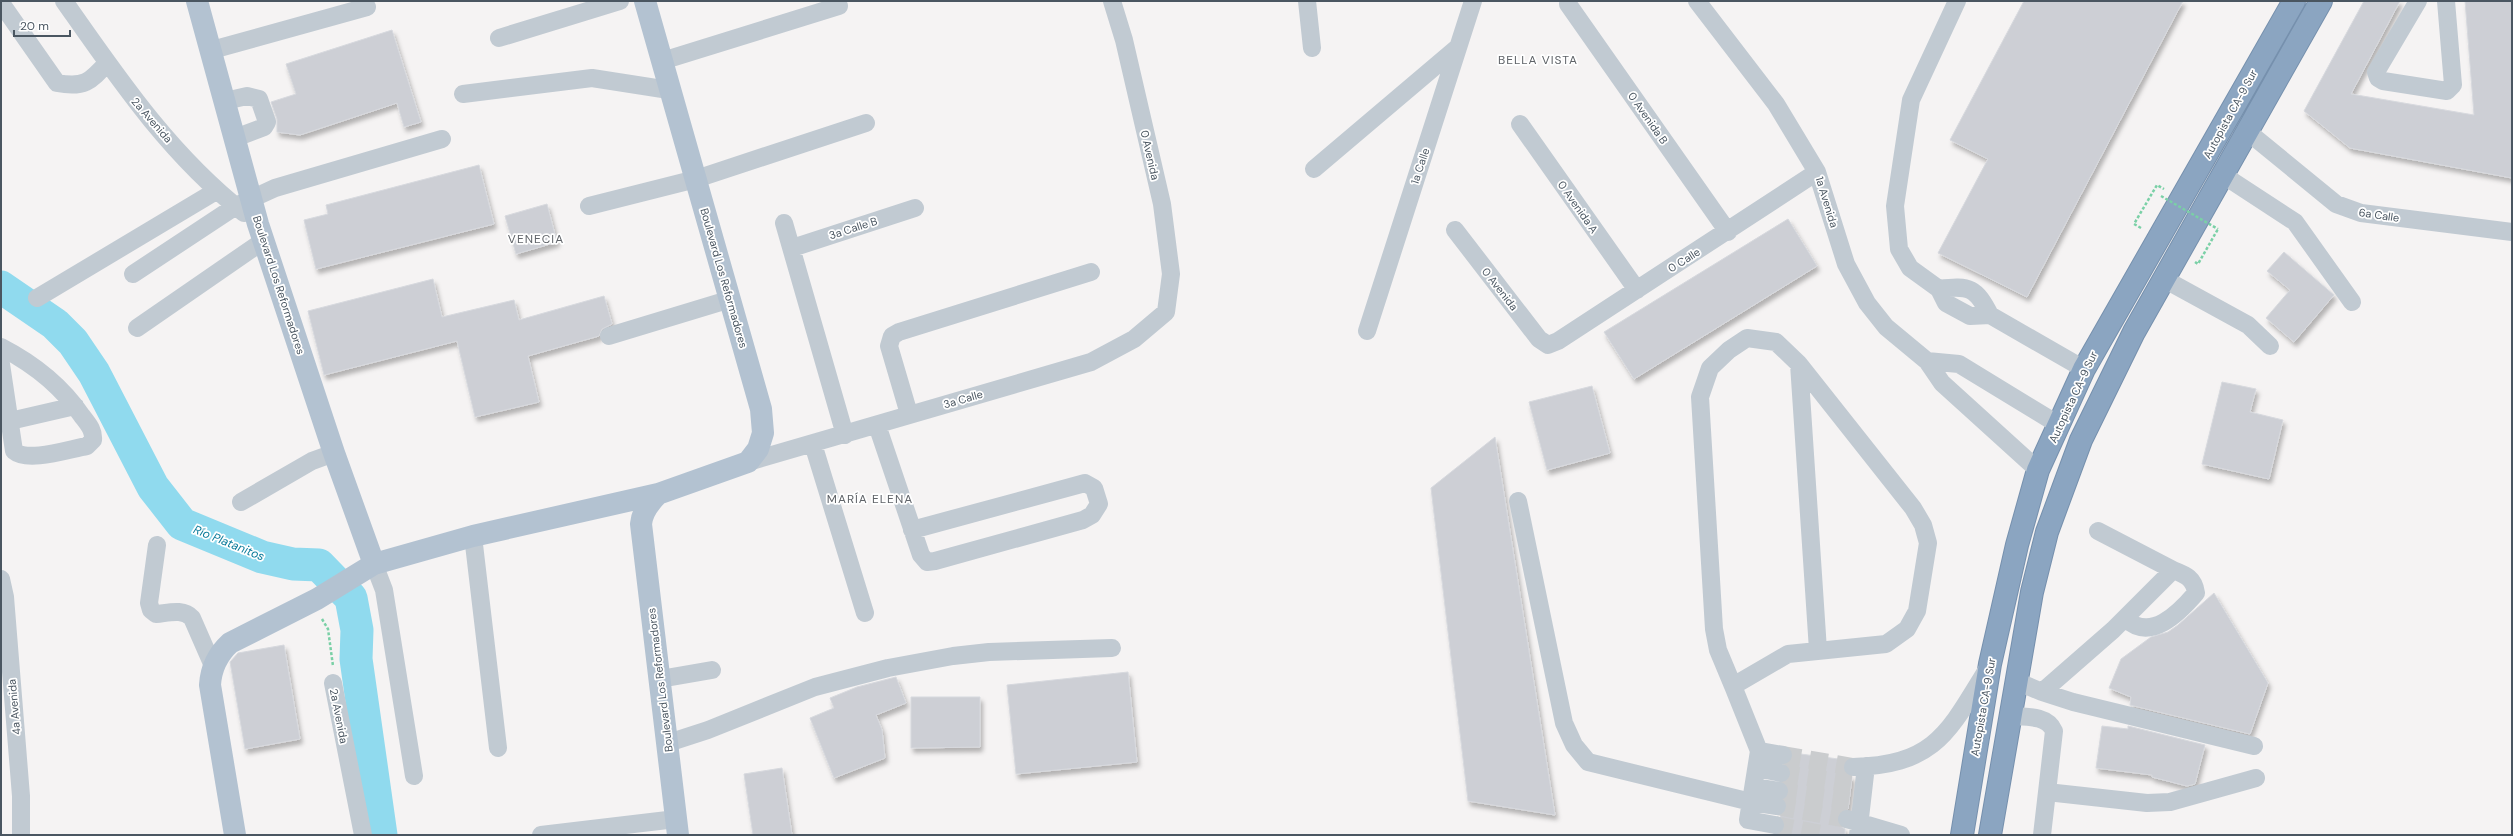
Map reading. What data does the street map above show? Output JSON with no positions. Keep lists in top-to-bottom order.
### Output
{
  "streets": {
    "highway": ["Autopista CA-9 Sur"],
    "main road": ["Boulevard Los Reformadores"],
    "street": [
      "0 Avenida B",
      "2a Avenida",
      "0 Avenida",
      "1a Calle",
      "1a Avenida",
      "0 Avenida A",
      "6a Calle",
      "3a Calle B",
      "0 Calle",
      "3a Calle",
      "4a Avenida"
    ]
  },
  "crossings": [
    ["Autopista CA-9 Sur", "1a Avenida"],
    ["0 Avenida B", "0 Calle"],
    ["2a Avenida", "Boulevard Los Reformadores"],
    ["0 Avenida", "0 Calle"],
    ["0 Avenida", "3a Calle"],
    ["1a Avenida", "0 Calle"],
    ["0 Avenida A", "0 Calle"],
    ["Boulevard Los Reformadores", "3a Calle"]
  ],
  "districts": ["BELLA VISTA", "VENECIA", "MARÍA ELENA"],
  "water": ["Río Platanitos"],
  "scale_bar": "20 m"
}
